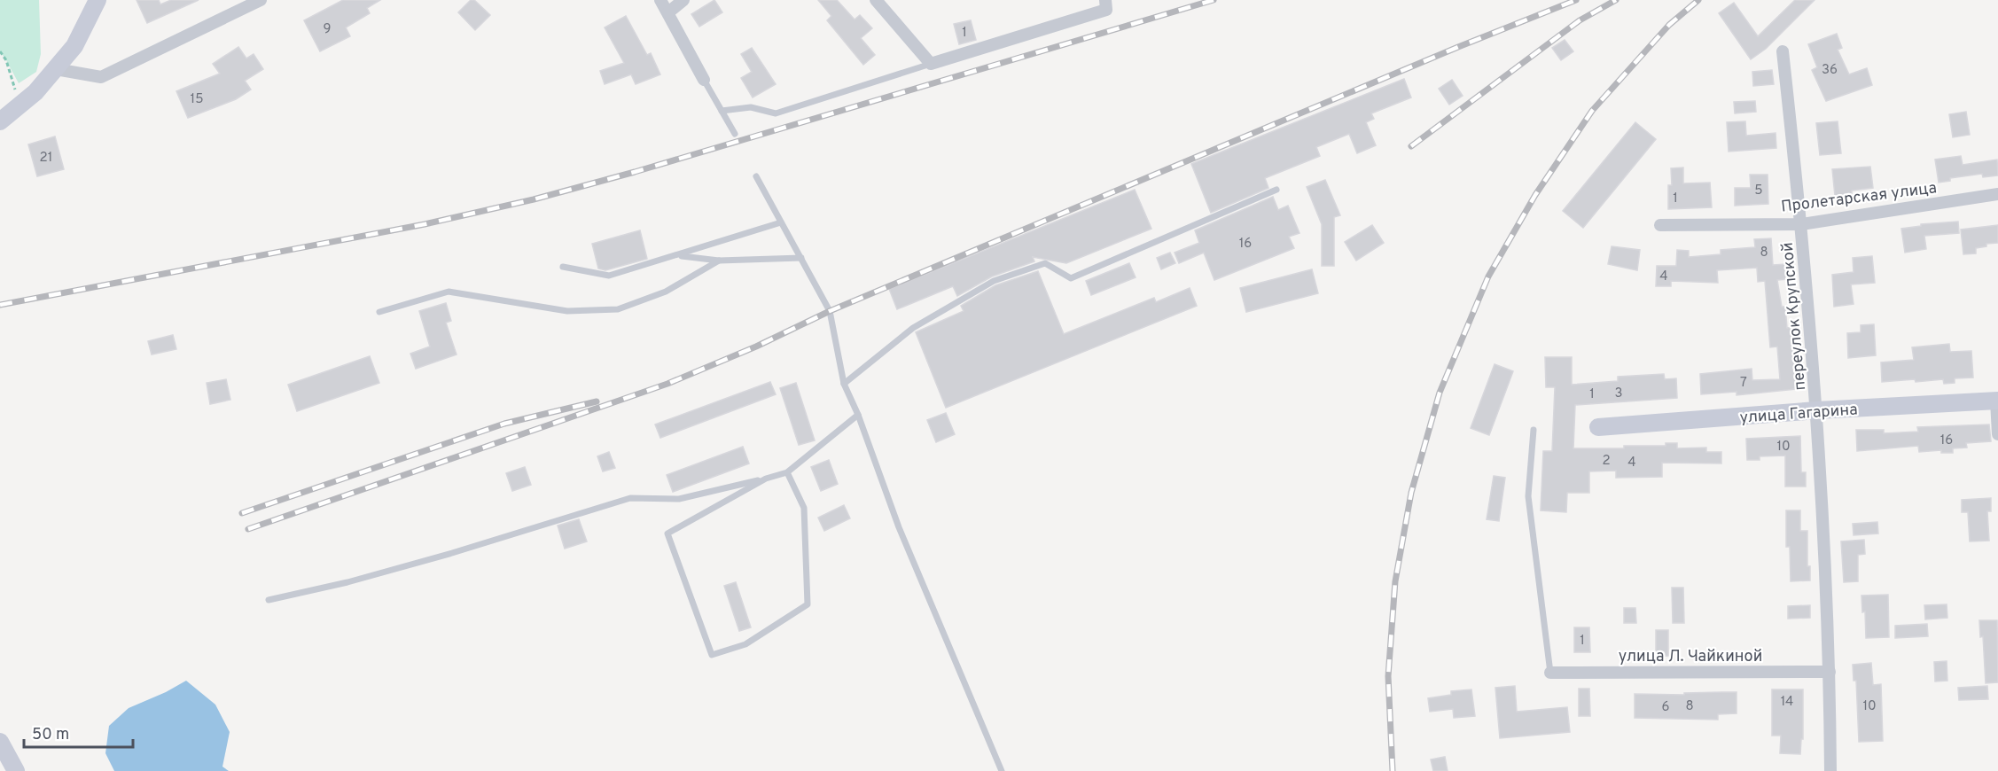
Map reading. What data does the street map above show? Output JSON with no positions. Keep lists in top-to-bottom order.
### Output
{
  "streets": {
    "street": [
      "Пролетарская улица",
      "переулок Крупской",
      "улица Гагарина",
      "улица Л. Чайкиной"
    ]
  },
  "crossings": [
    ["Пролетарская улица", "переулок Крупской"],
    ["переулок Крупской", "улица Гагарина"],
    ["переулок Крупской", "улица Л. Чайкиной"]
  ],
  "house_numbers": [
    "9",
    "1",
    "36",
    "15",
    "21",
    "5",
    "1",
    "16",
    "8",
    "4",
    "7",
    "3",
    "1",
    "16",
    "10",
    "2",
    "4",
    "1",
    "14",
    "8",
    "10",
    "6"
  ],
  "scale_bar": "50 m"
}
